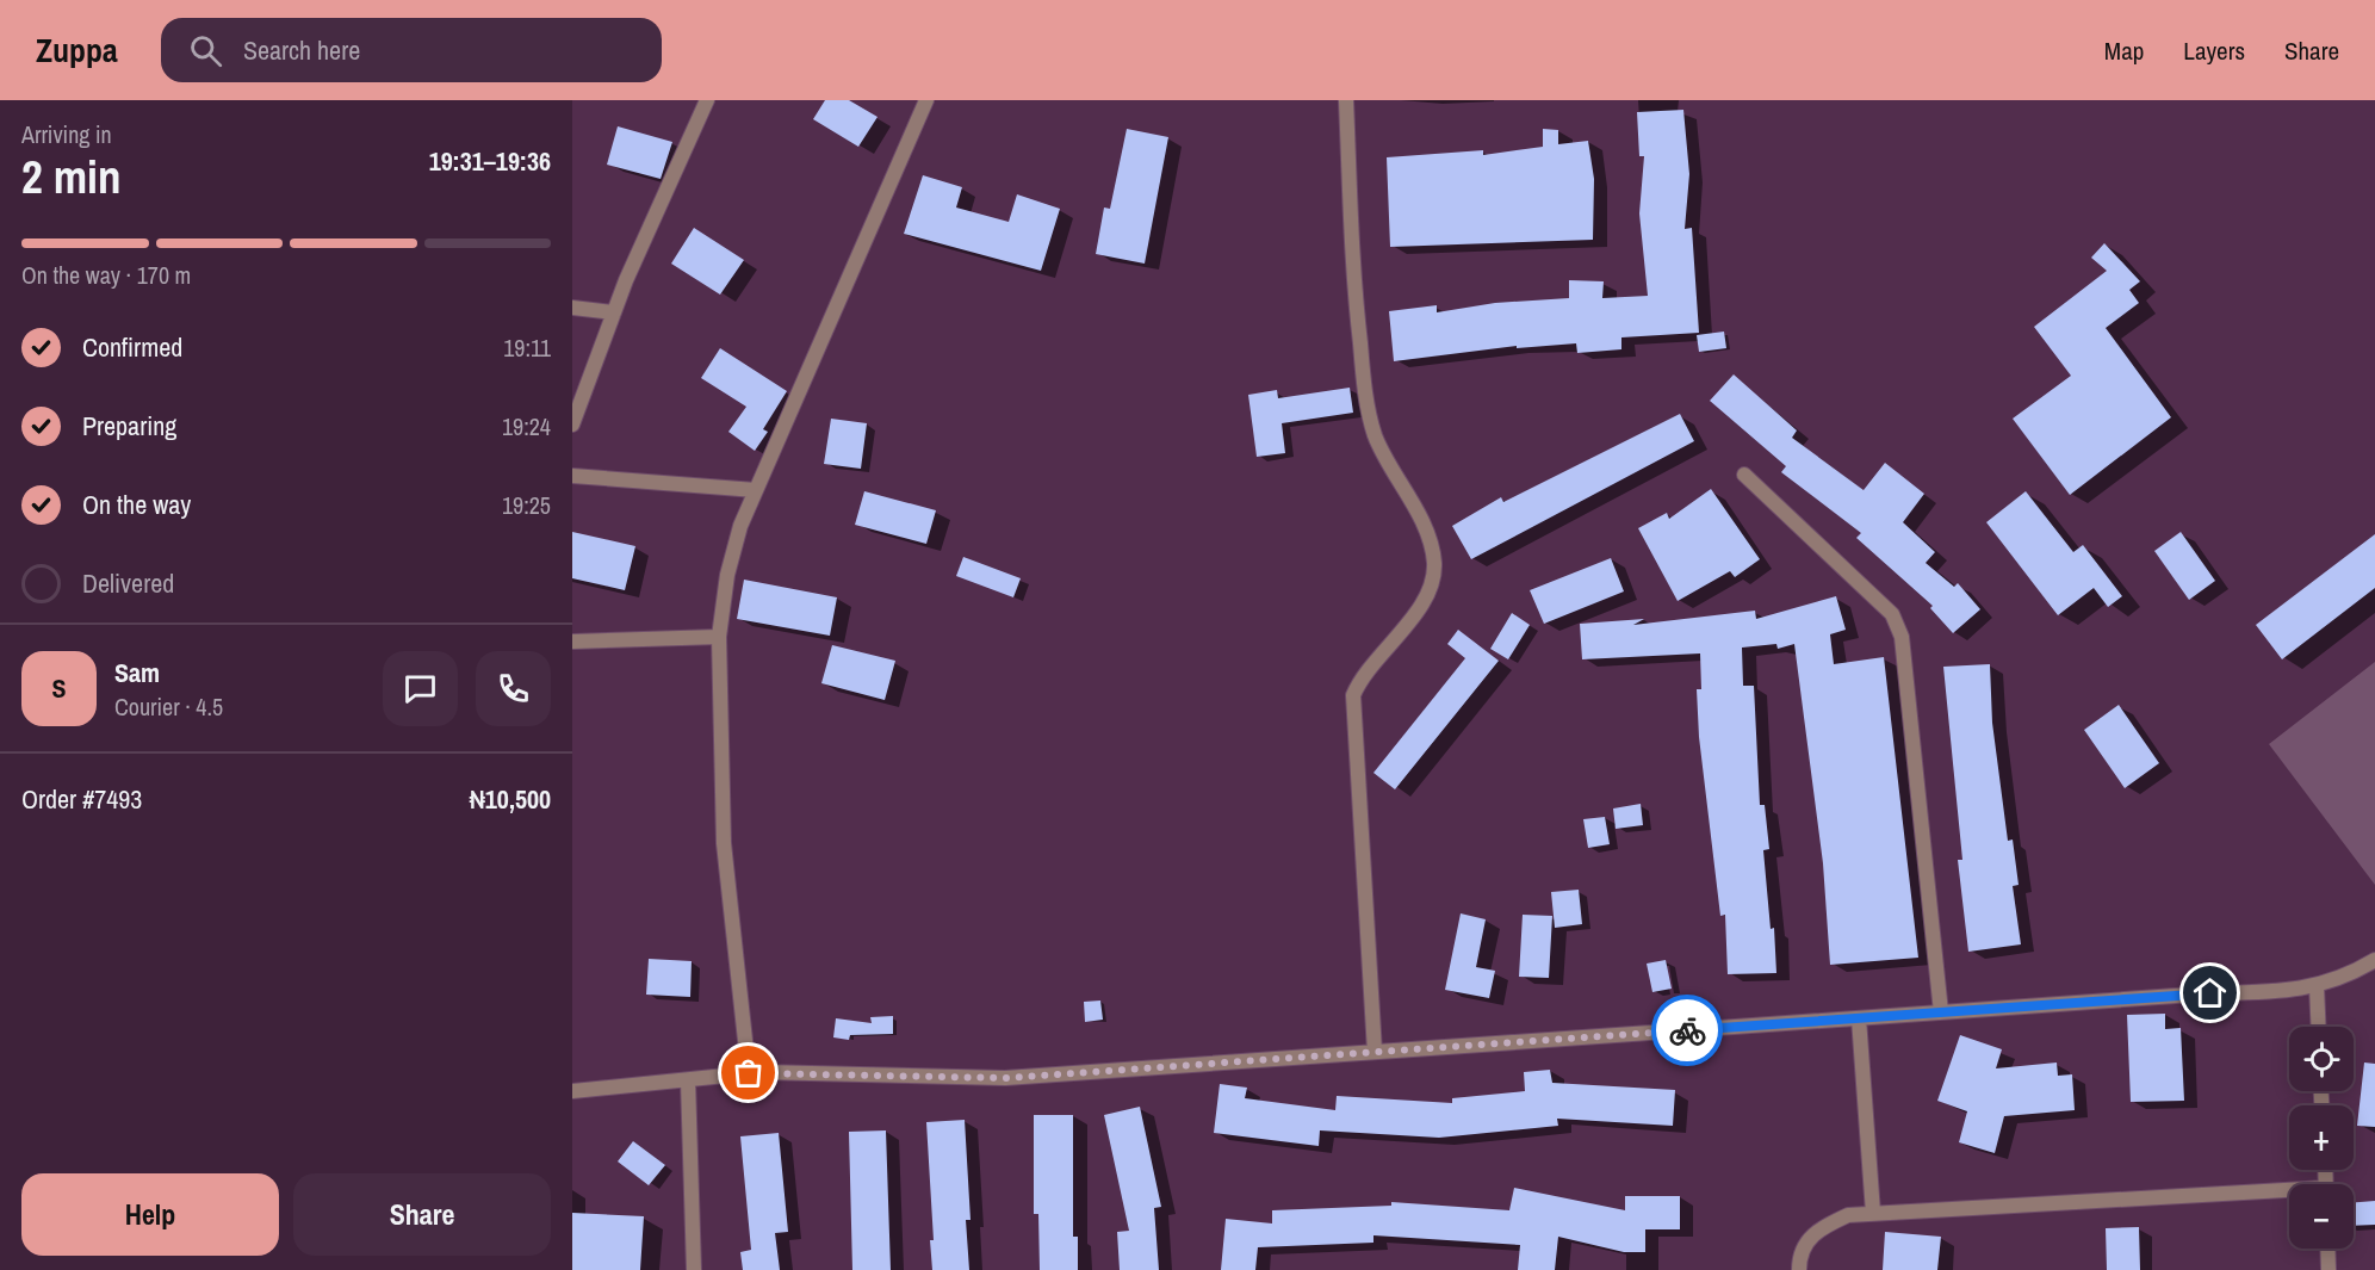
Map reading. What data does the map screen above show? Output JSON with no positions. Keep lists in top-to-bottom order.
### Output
{
  "page": {
    "header": "Zuppa",
    "search": "Search here",
    "nav": ["Map", "Layers", "Share"],
    "heading": ["2 min", "Arriving in", "19:31–19:36"],
    "panel": [
      "Sam",
      "Courier · 4.5",
      "Order #7493",
      "₦10,500"
    ],
    "bar": "On the way · 170 m",
    "list": [
      ["Confirmed", "19:11"],
      ["Preparing", "19:24"],
      ["On the way", "19:25"],
      "Delivered"
    ],
    "round": "S",
    "map_buttons": ["+", "−"],
    "buttons": ["Help", "Share"]
  }
}
